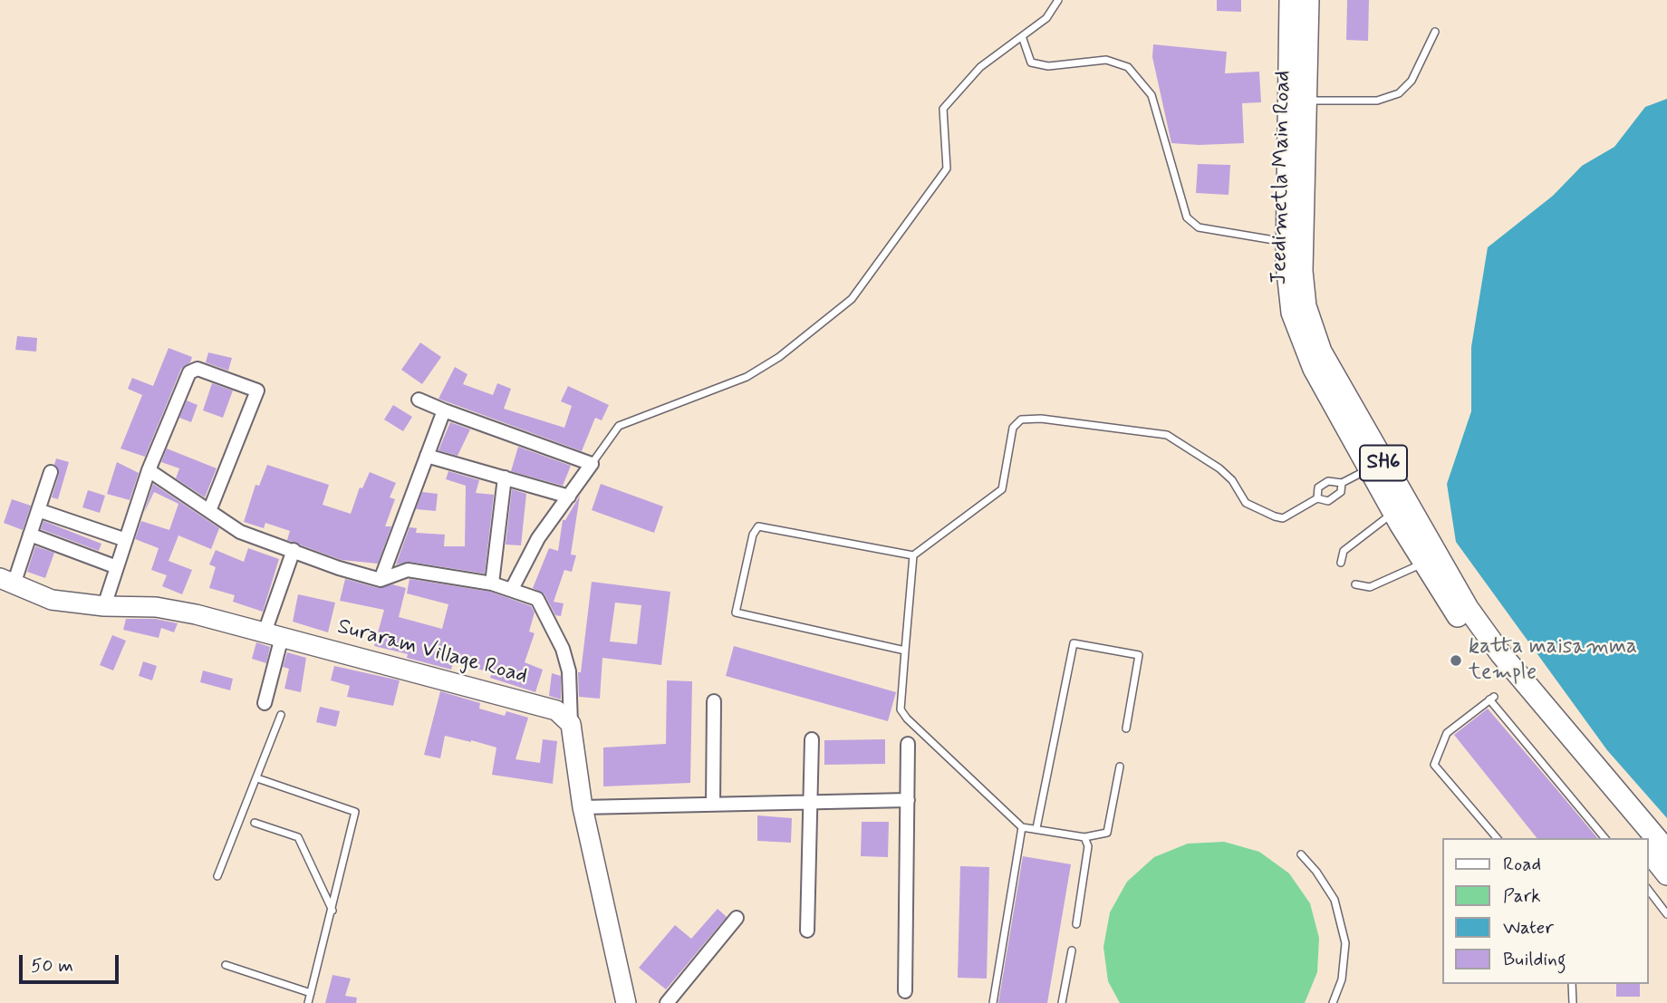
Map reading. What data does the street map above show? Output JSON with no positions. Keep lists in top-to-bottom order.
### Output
{
  "streets": {
    "main road": ["Jeedimetla Main Road", "SH6", "Suraram Village Road"]
  },
  "places": ["katta maisamma temple"],
  "legend": [
    "Road",
    "Park",
    "Water",
    "Building"
  ],
  "scale_bar": "50 m"
}
